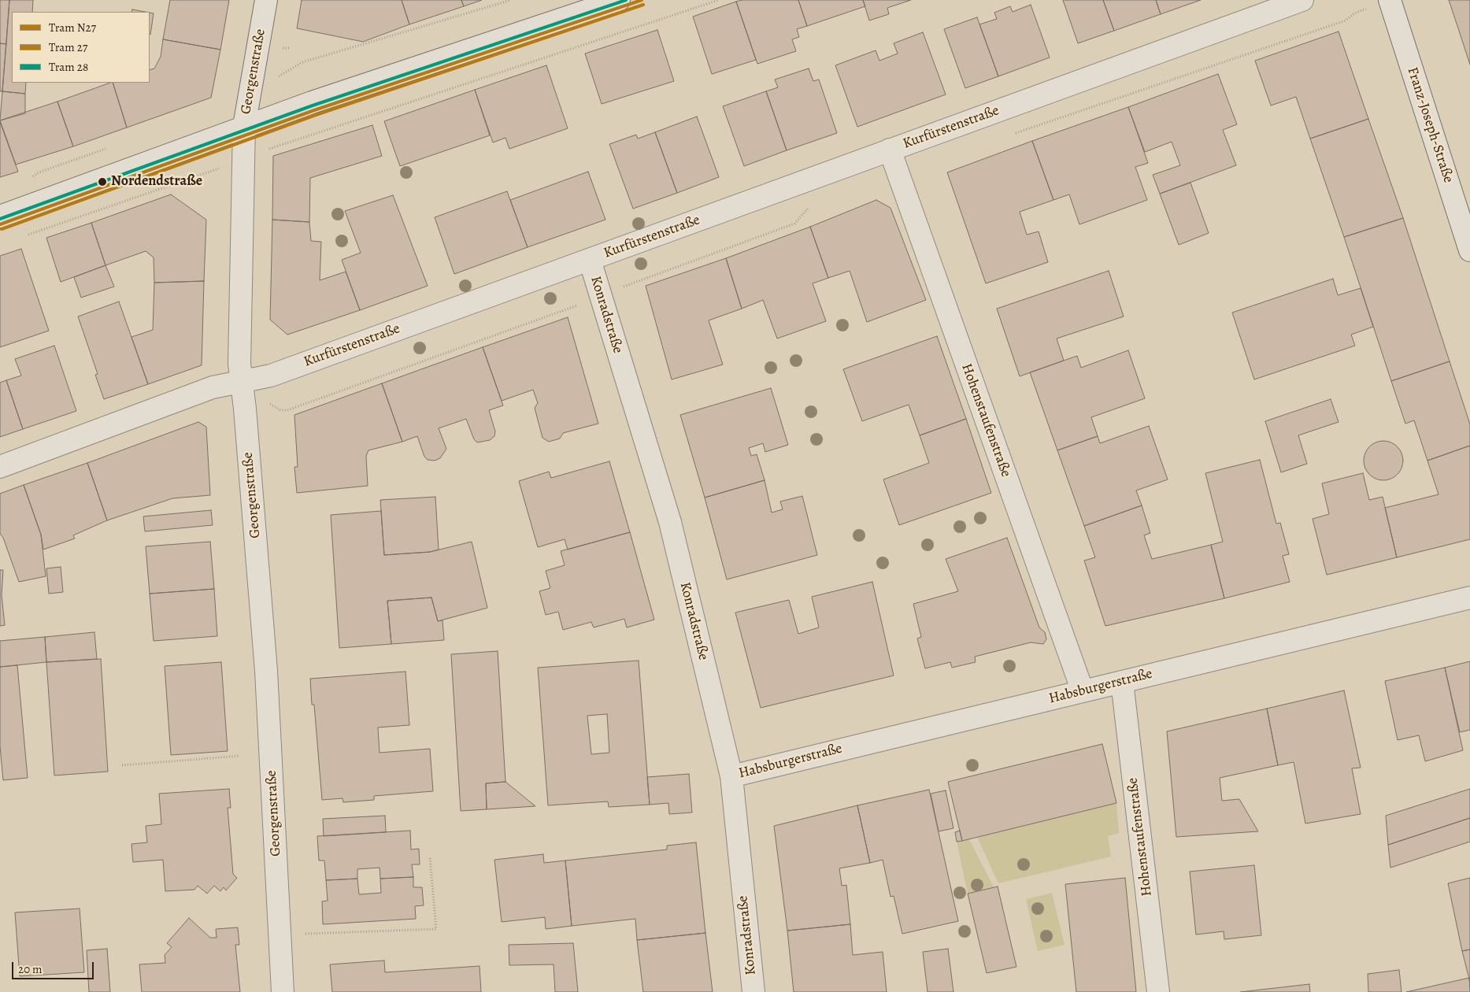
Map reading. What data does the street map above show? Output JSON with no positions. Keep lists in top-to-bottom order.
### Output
{
  "streets": {
    "street": [
      "Georgenstraße",
      "Franz-Joseph-Straße",
      "Kurfürstenstraße",
      "Konradstraße",
      "Hohenstaufenstraße",
      "Habsburgerstraße"
    ]
  },
  "crossings": [
    ["Georgenstraße", "Kurfürstenstraße"],
    ["Kurfürstenstraße", "Konradstraße"],
    ["Kurfürstenstraße", "Hohenstaufenstraße"],
    ["Konradstraße", "Habsburgerstraße"],
    ["Hohenstaufenstraße", "Habsburgerstraße"]
  ],
  "places": ["Nordendstraße"],
  "lines": ["tram line N27", "tram line 28", "tram line 27"],
  "legend": ["Tram N27", "Tram 27", "Tram 28"],
  "scale_bar": "20 m"
}
